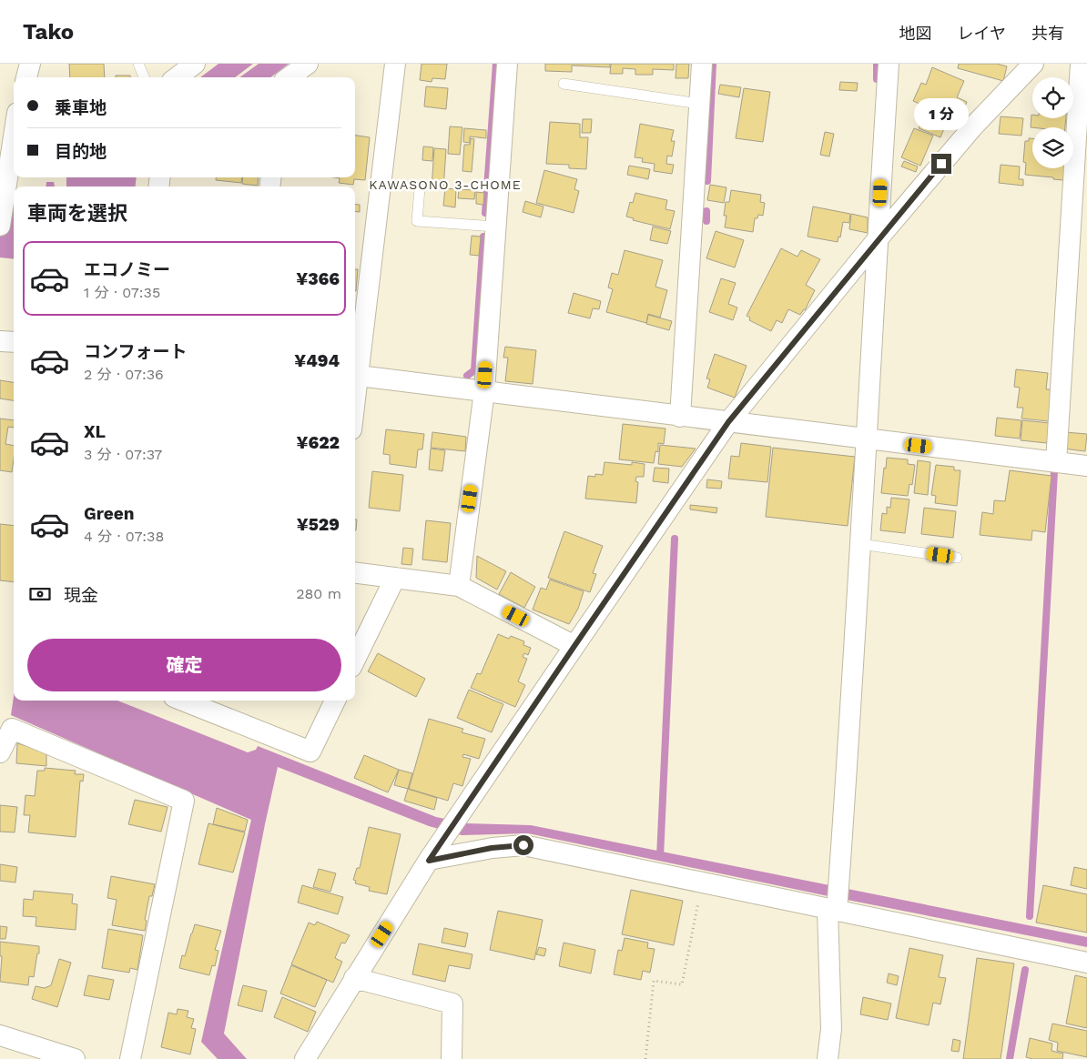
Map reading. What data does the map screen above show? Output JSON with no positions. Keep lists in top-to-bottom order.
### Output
{
  "districts": ["KAWASONO 3-CHOME"],
  "page": {
    "header": "Tako",
    "nav": ["地図", "レイヤ", "共有"],
    "banner": ["乗車地", "目的地"],
    "bubble": "1 分",
    "heading": "車両を選択",
    "list": [
      {
        "name": "エコノミー",
        "note": "1 分 · 07:35",
        "value": "¥366"
      },
      {
        "name": "コンフォート",
        "note": "2 分 · 07:36",
        "value": "¥494"
      },
      {
        "name": "XL",
        "note": "3 分 · 07:37",
        "value": "¥622"
      },
      {
        "name": "Green",
        "note": "4 分 · 07:38",
        "value": "¥529"
      }
    ],
    "pay": ["現金", "280 m"],
    "buttons": "確定"
  }
}
